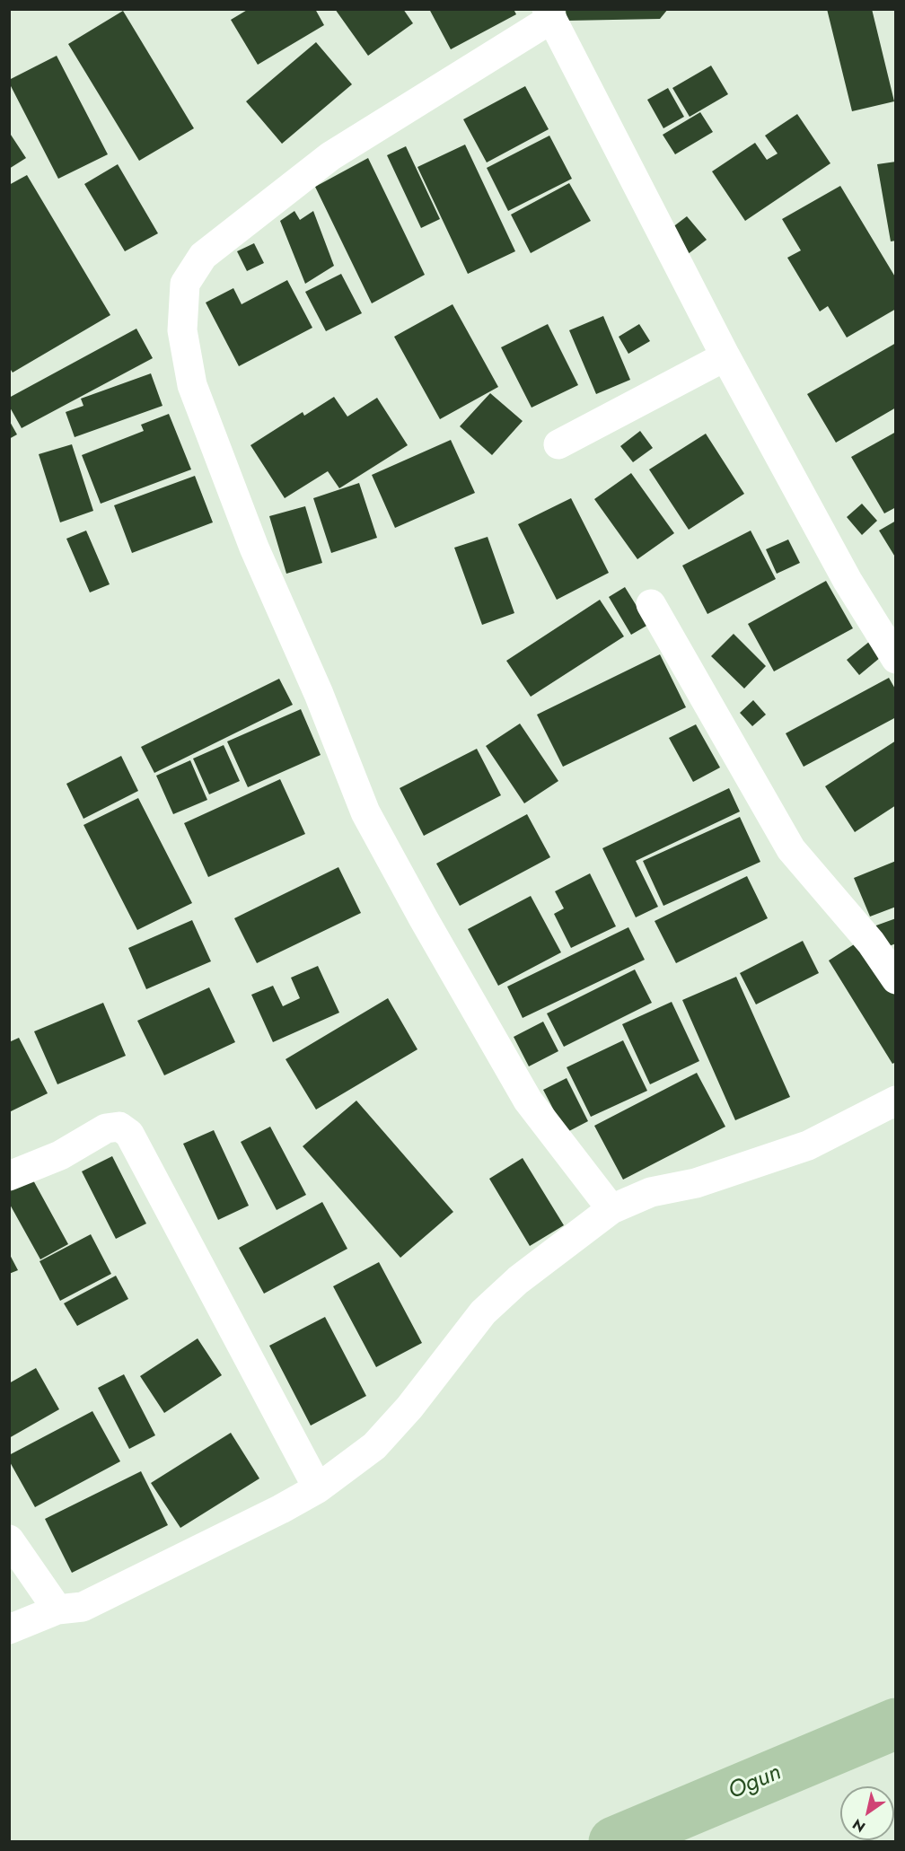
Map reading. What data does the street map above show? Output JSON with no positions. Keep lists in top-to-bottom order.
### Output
{
  "water": ["Ogun"],
  "north": "bottom left"
}
